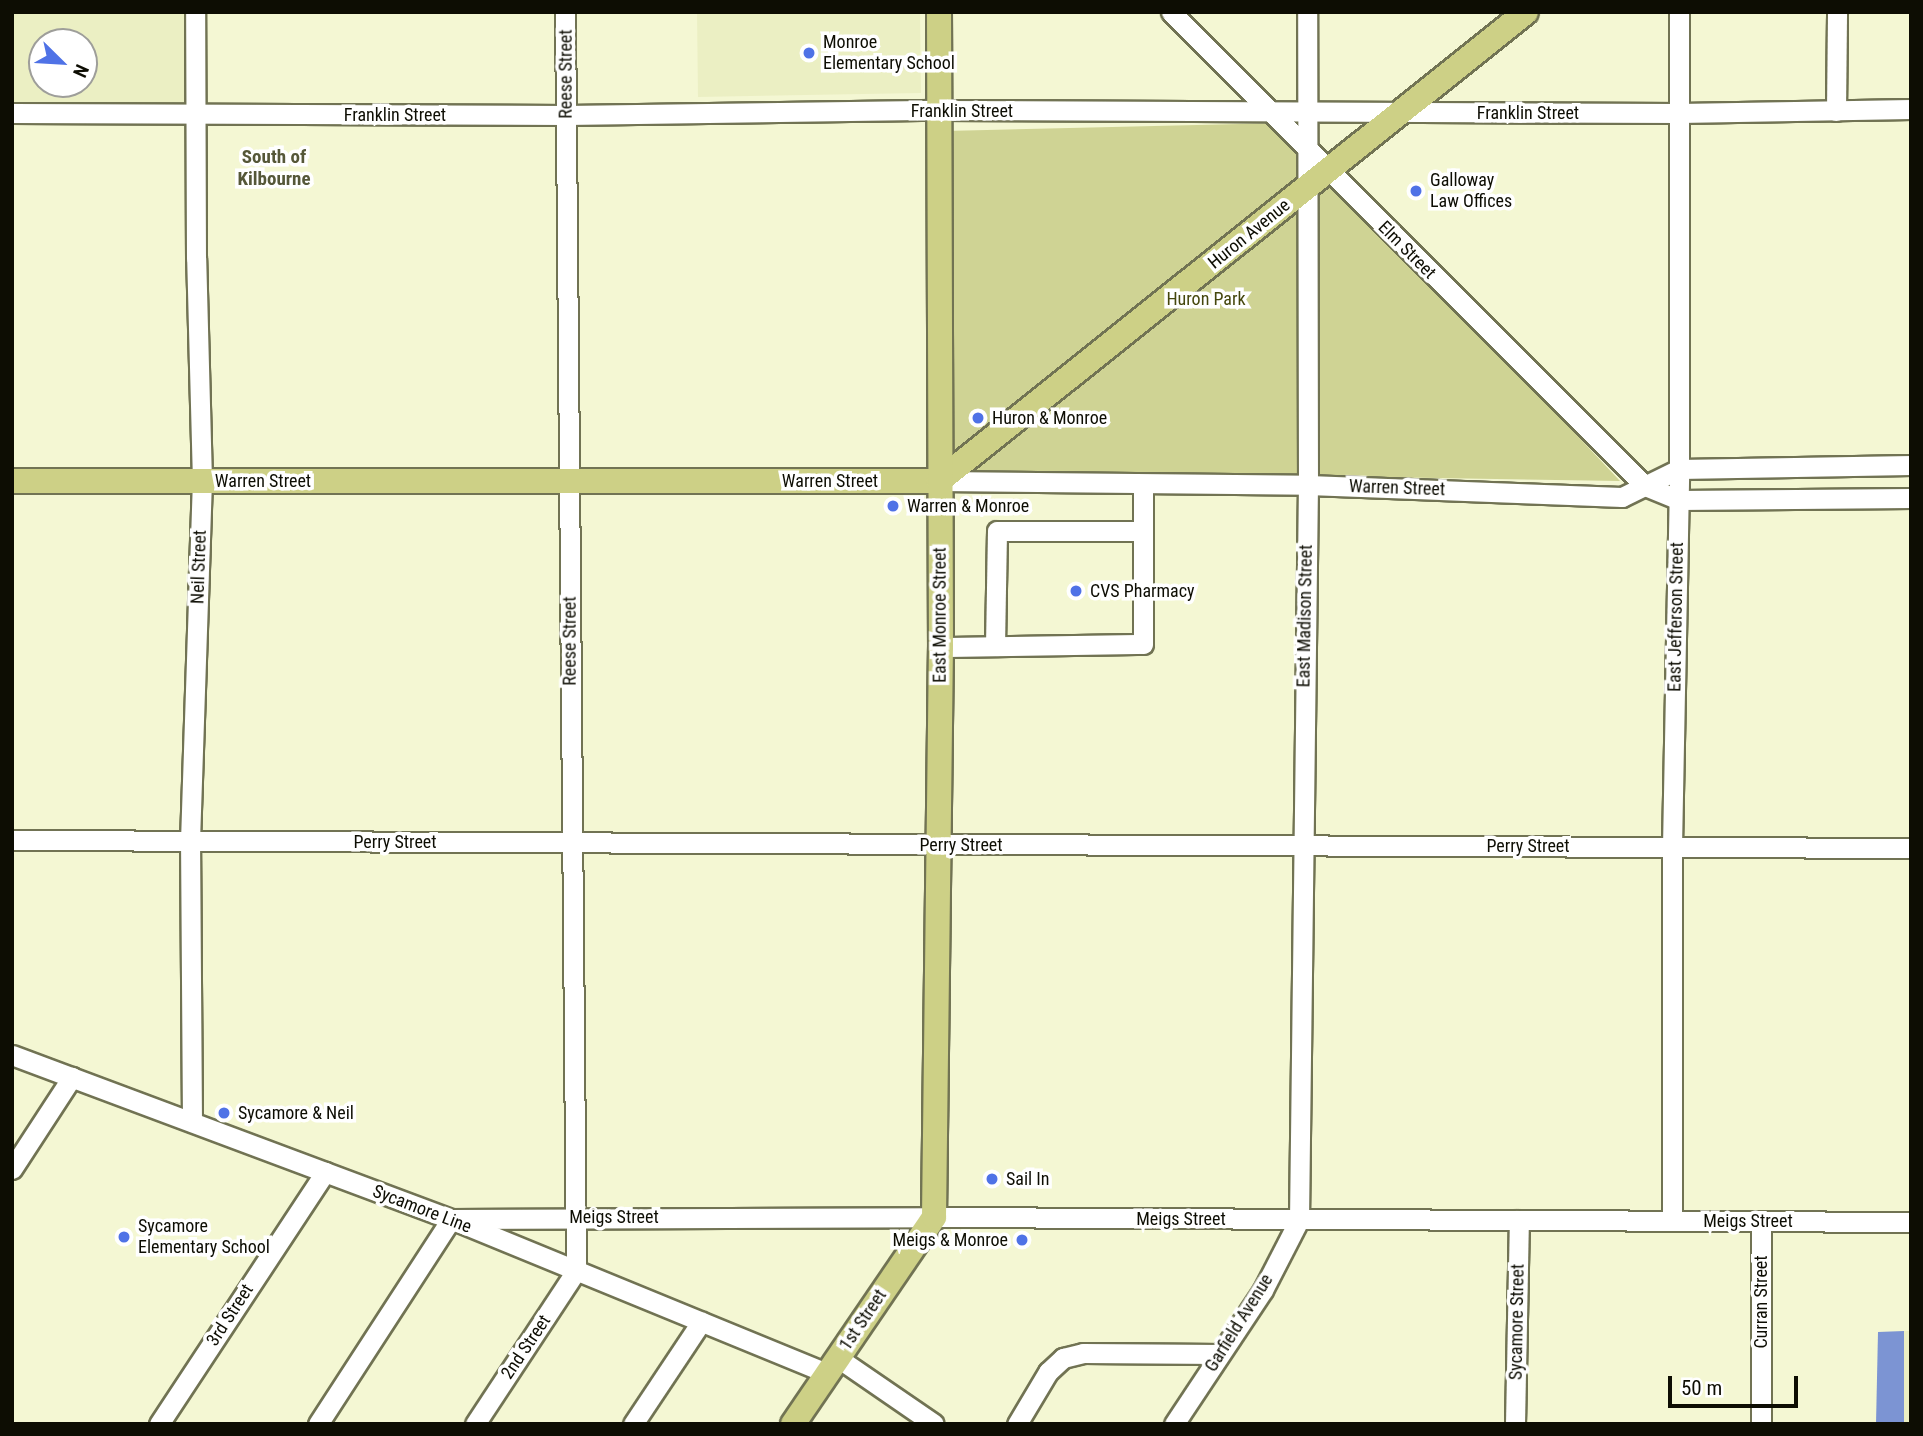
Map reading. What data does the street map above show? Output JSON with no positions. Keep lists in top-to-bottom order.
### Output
{
  "streets": {
    "main road": [
      "Huron Avenue",
      "Warren Street",
      "East Monroe Street",
      "1st Street"
    ],
    "street": [
      "Reese Street",
      "Franklin Street",
      "Elm Street",
      "Neil Street",
      "East Madison Street",
      "East Jefferson Street",
      "Perry Street",
      "Sycamore Line",
      "Meigs Street",
      "Curran Street",
      "3rd Street",
      "Sycamore Street",
      "Garfield Avenue",
      "2nd Street"
    ]
  },
  "crossings": [
    ["Reese Street", "Franklin Street"],
    ["Reese Street", "Warren Street"],
    ["Reese Street", "Perry Street"],
    ["Reese Street", "Sycamore Line"],
    ["Reese Street", "Meigs Street"],
    ["Reese Street", "2nd Street"],
    ["Franklin Street", "Huron Avenue"],
    ["Franklin Street", "Elm Street"],
    ["Franklin Street", "Neil Street"],
    ["Franklin Street", "East Monroe Street"],
    ["Franklin Street", "East Madison Street"],
    ["Franklin Street", "East Jefferson Street"],
    ["Huron Avenue", "Elm Street"],
    ["Huron Avenue", "Warren Street"],
    ["Huron Avenue", "East Monroe Street"],
    ["Huron Avenue", "East Madison Street"],
    ["Elm Street", "Warren Street"],
    ["Elm Street", "East Madison Street"],
    ["Warren Street", "Neil Street"],
    ["Warren Street", "East Monroe Street"],
    ["Warren Street", "East Madison Street"],
    ["Warren Street", "East Jefferson Street"],
    ["Neil Street", "Perry Street"],
    ["Neil Street", "Sycamore Line"],
    ["East Monroe Street", "Perry Street"],
    ["East Monroe Street", "Meigs Street"],
    ["East Monroe Street", "1st Street"],
    ["East Madison Street", "Perry Street"],
    ["East Madison Street", "Meigs Street"],
    ["East Madison Street", "Garfield Avenue"],
    ["East Jefferson Street", "Perry Street"],
    ["East Jefferson Street", "Meigs Street"],
    ["Sycamore Line", "Meigs Street"],
    ["Sycamore Line", "3rd Street"],
    ["Sycamore Line", "1st Street"],
    ["Sycamore Line", "2nd Street"],
    ["Meigs Street", "Curran Street"],
    ["Meigs Street", "1st Street"],
    ["Meigs Street", "Sycamore Street"],
    ["Meigs Street", "Garfield Avenue"]
  ],
  "districts": ["South of Kilbourne"],
  "parks": ["Huron Park"],
  "places": [
    "Monroe Elementary School",
    "Galloway Law Offices",
    "Huron & Monroe",
    "Warren & Monroe",
    "CVS Pharmacy",
    "Sycamore & Neil",
    "Sail In",
    "Sycamore Elementary School",
    "Meigs & Monroe"
  ],
  "scale_bar": "50 m",
  "north": "bottom right"
}
